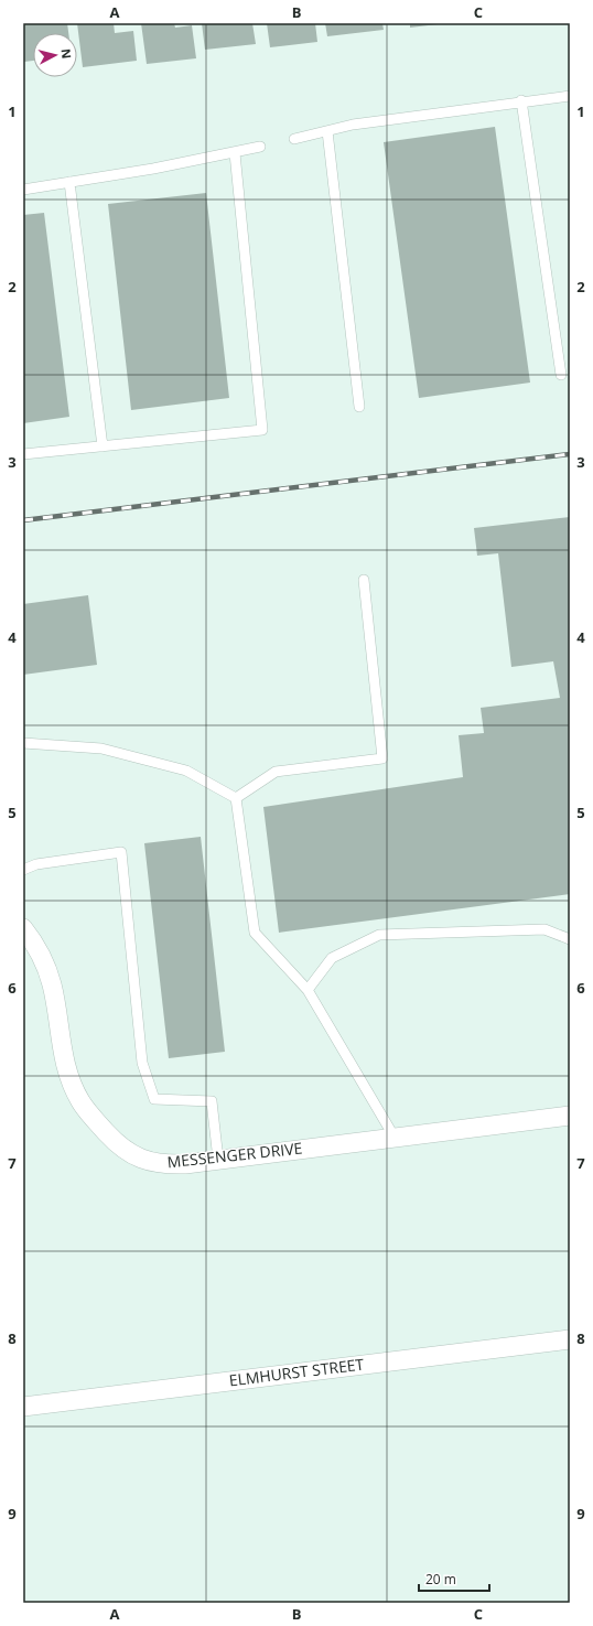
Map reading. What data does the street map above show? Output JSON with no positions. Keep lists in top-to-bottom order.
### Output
{
  "streets": {
    "street": ["MESSENGER DRIVE", "ELMHURST STREET"]
  },
  "scale_bar": "20 m",
  "north": "right",
  "grid": {
    "columns": ["A", "B", "C"],
    "rows": [
      "1",
      "2",
      "3",
      "4",
      "5",
      "6",
      "7",
      "8",
      "9"
    ]
  }
}
